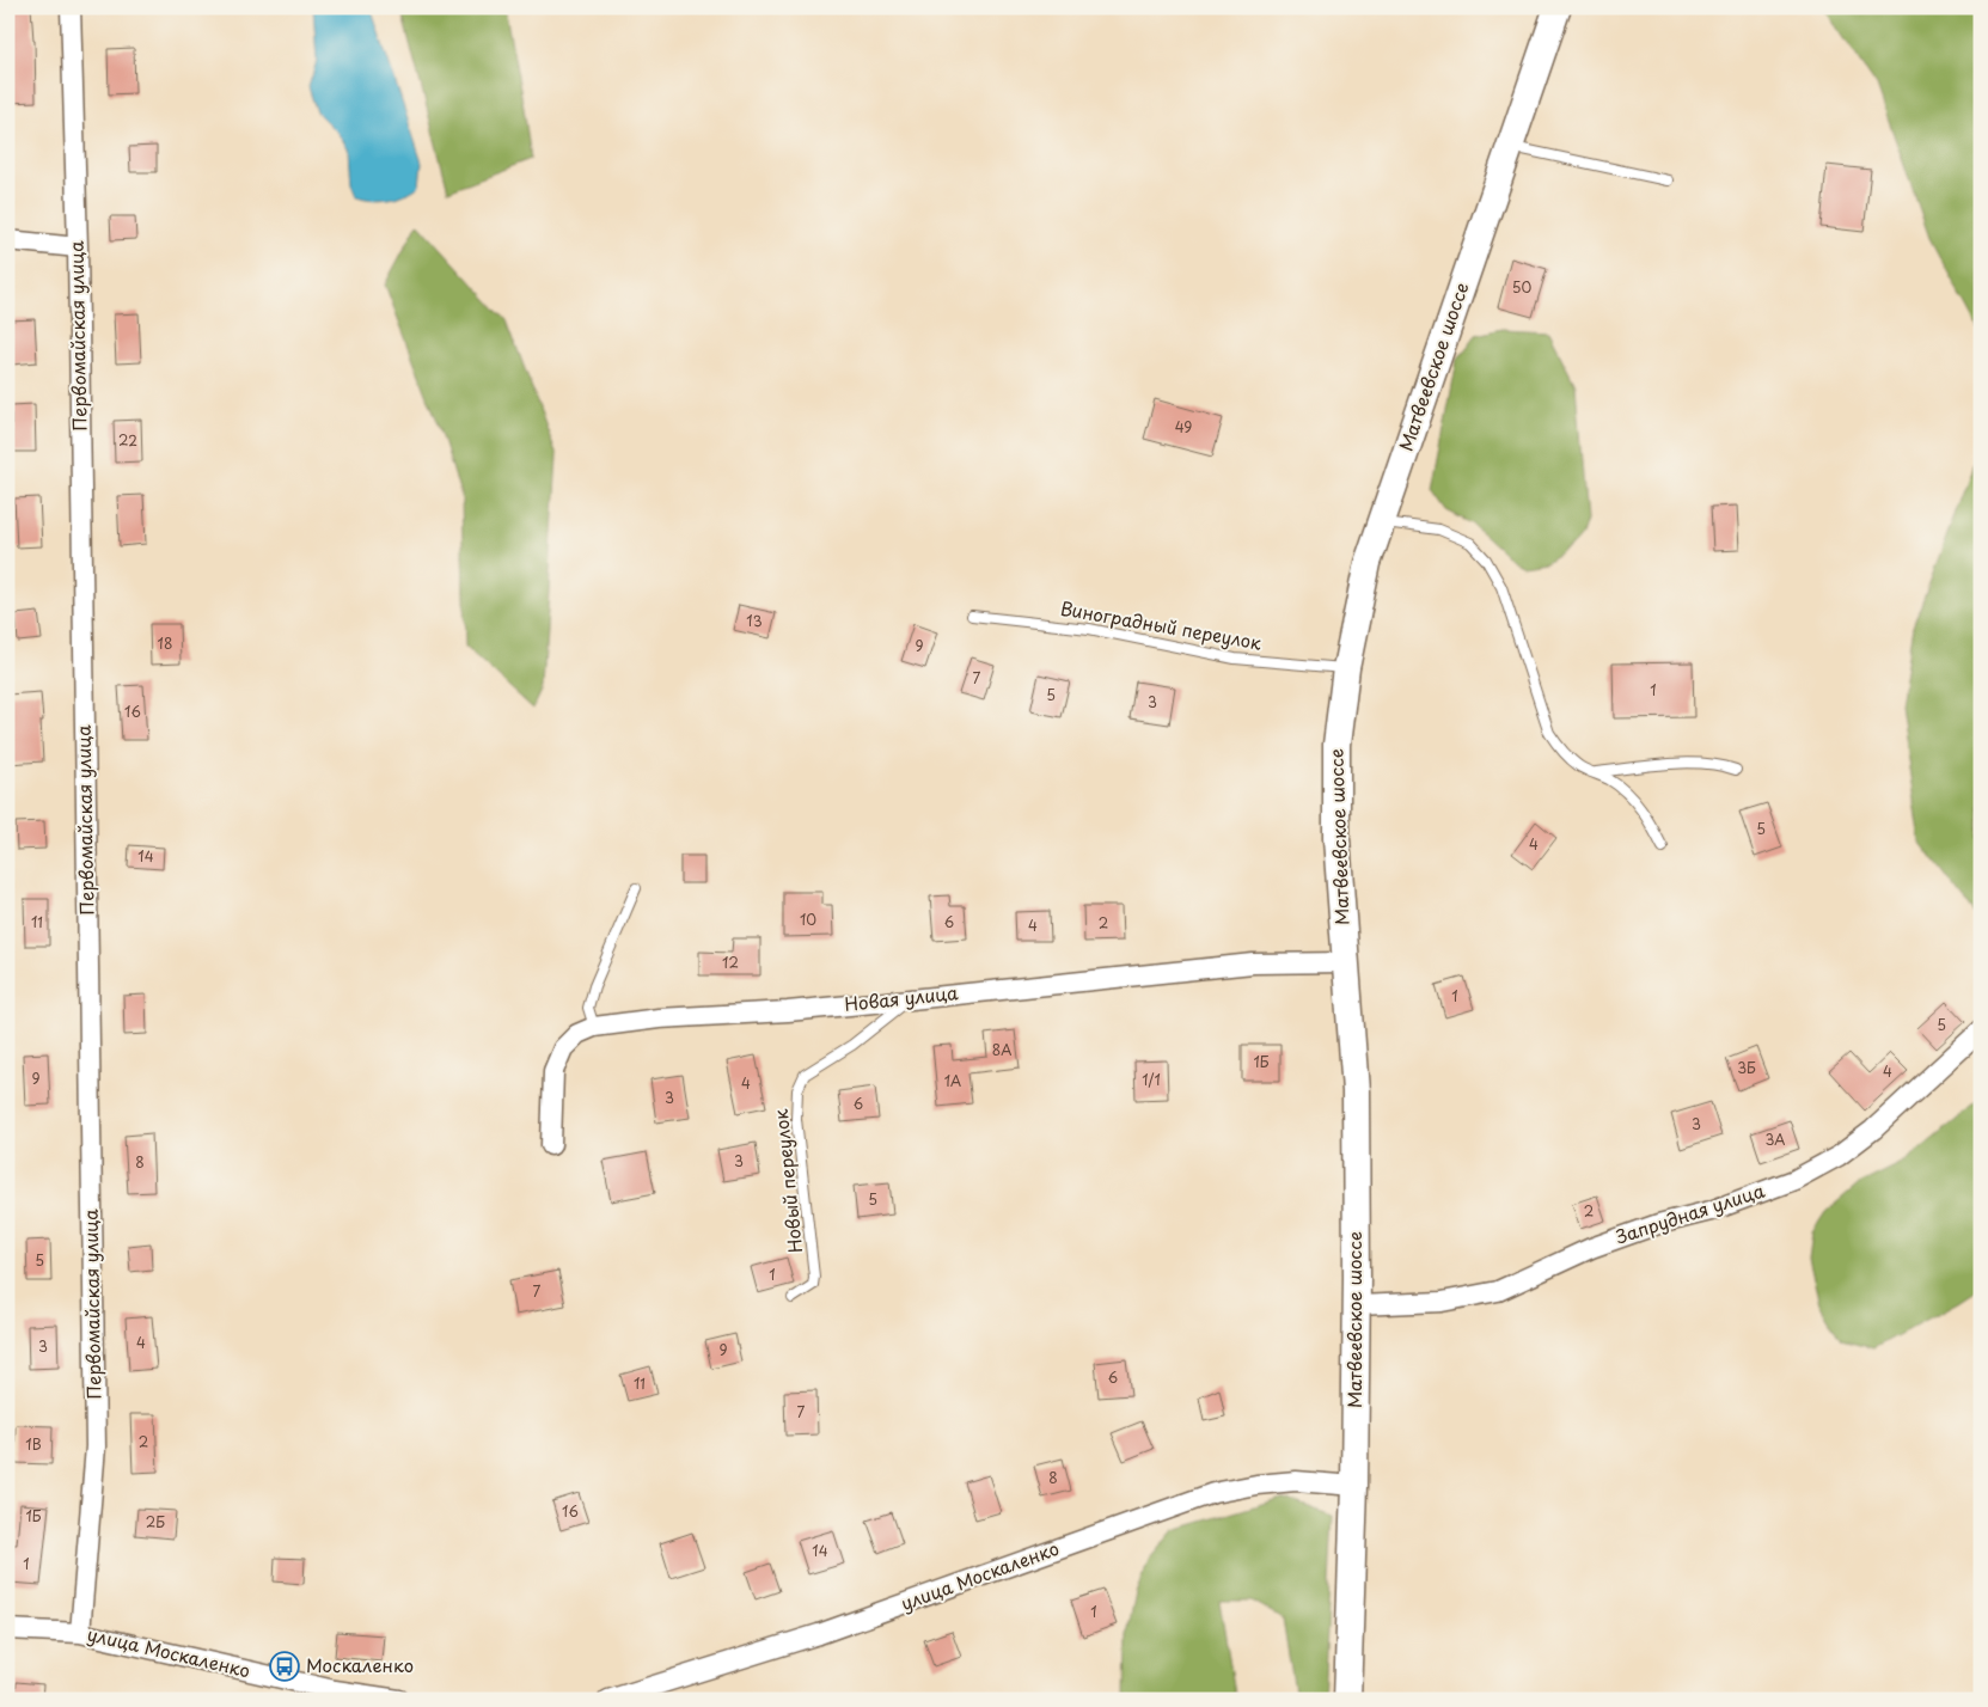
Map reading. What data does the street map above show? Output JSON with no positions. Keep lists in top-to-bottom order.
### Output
{
  "streets": {
    "main road": ["Матвеевское шоссе"],
    "street": [
      "Первомайская улица",
      "Новая улица",
      "Запрудная улица",
      "улица Москаленко"
    ],
    "lane": ["Виноградный переулок", "Новый переулок"]
  },
  "crossings": [
    ["Первомайская улица", "улица Москаленко"],
    ["Матвеевское шоссе", "Виноградный переулок"],
    ["Матвеевское шоссе", "Новая улица"],
    ["Матвеевское шоссе", "Запрудная улица"],
    ["Матвеевское шоссе", "улица Москаленко"],
    ["Новая улица", "Новый переулок"]
  ],
  "places": {
    "bus stop": ["Москаленко"]
  },
  "house_numbers": [
    "50",
    "49",
    "22",
    "13",
    "18",
    "9",
    "7",
    "1",
    "5",
    "3",
    "16",
    "5",
    "4",
    "14",
    "10",
    "11",
    "6",
    "2",
    "4",
    "12",
    "1",
    "5",
    "8А",
    "1Б",
    "3Б",
    "4",
    "9",
    "1/1",
    "1А",
    "4",
    "3",
    "6",
    "3",
    "3А",
    "3",
    "8",
    "5",
    "2",
    "5",
    "1",
    "7",
    "4",
    "3",
    "9",
    "6",
    "11",
    "7",
    "2",
    "1В",
    "8",
    "16",
    "1Б",
    "2Б",
    "14",
    "1",
    "1"
  ]
}
